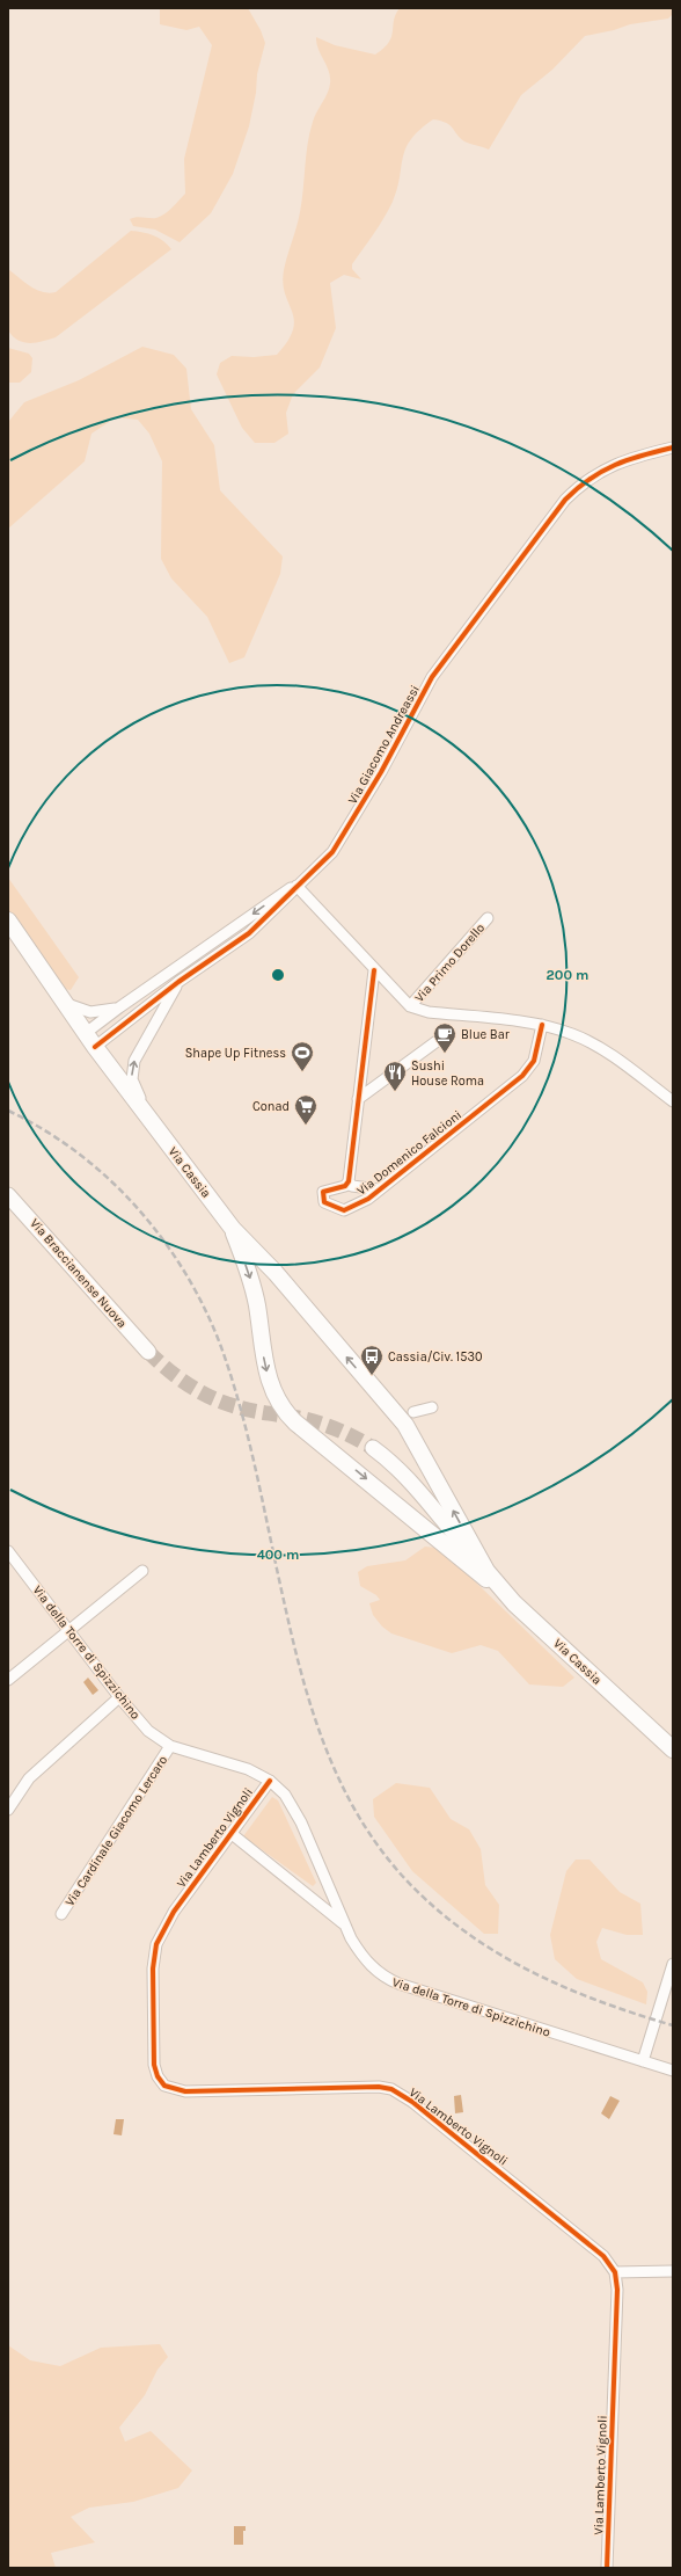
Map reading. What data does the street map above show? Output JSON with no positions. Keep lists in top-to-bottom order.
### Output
{
  "streets": {
    "main road": ["Via Cassia", "Via Braccianense Nuova"],
    "street": [
      "Via Giacomo Andreassi",
      "Via Primo Dorello",
      "Via Domenico Falcioni",
      "Via della Torre di Spizzichino",
      "Via Cardinale Giacomo Lercaro",
      "Via Lamberto Vignoli"
    ]
  },
  "crossings": [
    ["Via Giacomo Andreassi", "Via Primo Dorello"],
    ["Via Giacomo Andreassi", "Via Cassia"],
    ["Via Primo Dorello", "Via Domenico Falcioni"],
    ["Via della Torre di Spizzichino", "Via Cardinale Giacomo Lercaro"],
    ["Via della Torre di Spizzichino", "Via Lamberto Vignoli"]
  ],
  "places": {
    "cafe": ["Blue Bar"],
    "sports": ["Shape Up Fitness"],
    "restaurant": ["Sushi House Roma"],
    "supermarket": ["Conad"],
    "bus stop": ["Cassia/Civ. 1530"]
  },
  "rings": ["200 m", "400 m"]
}
